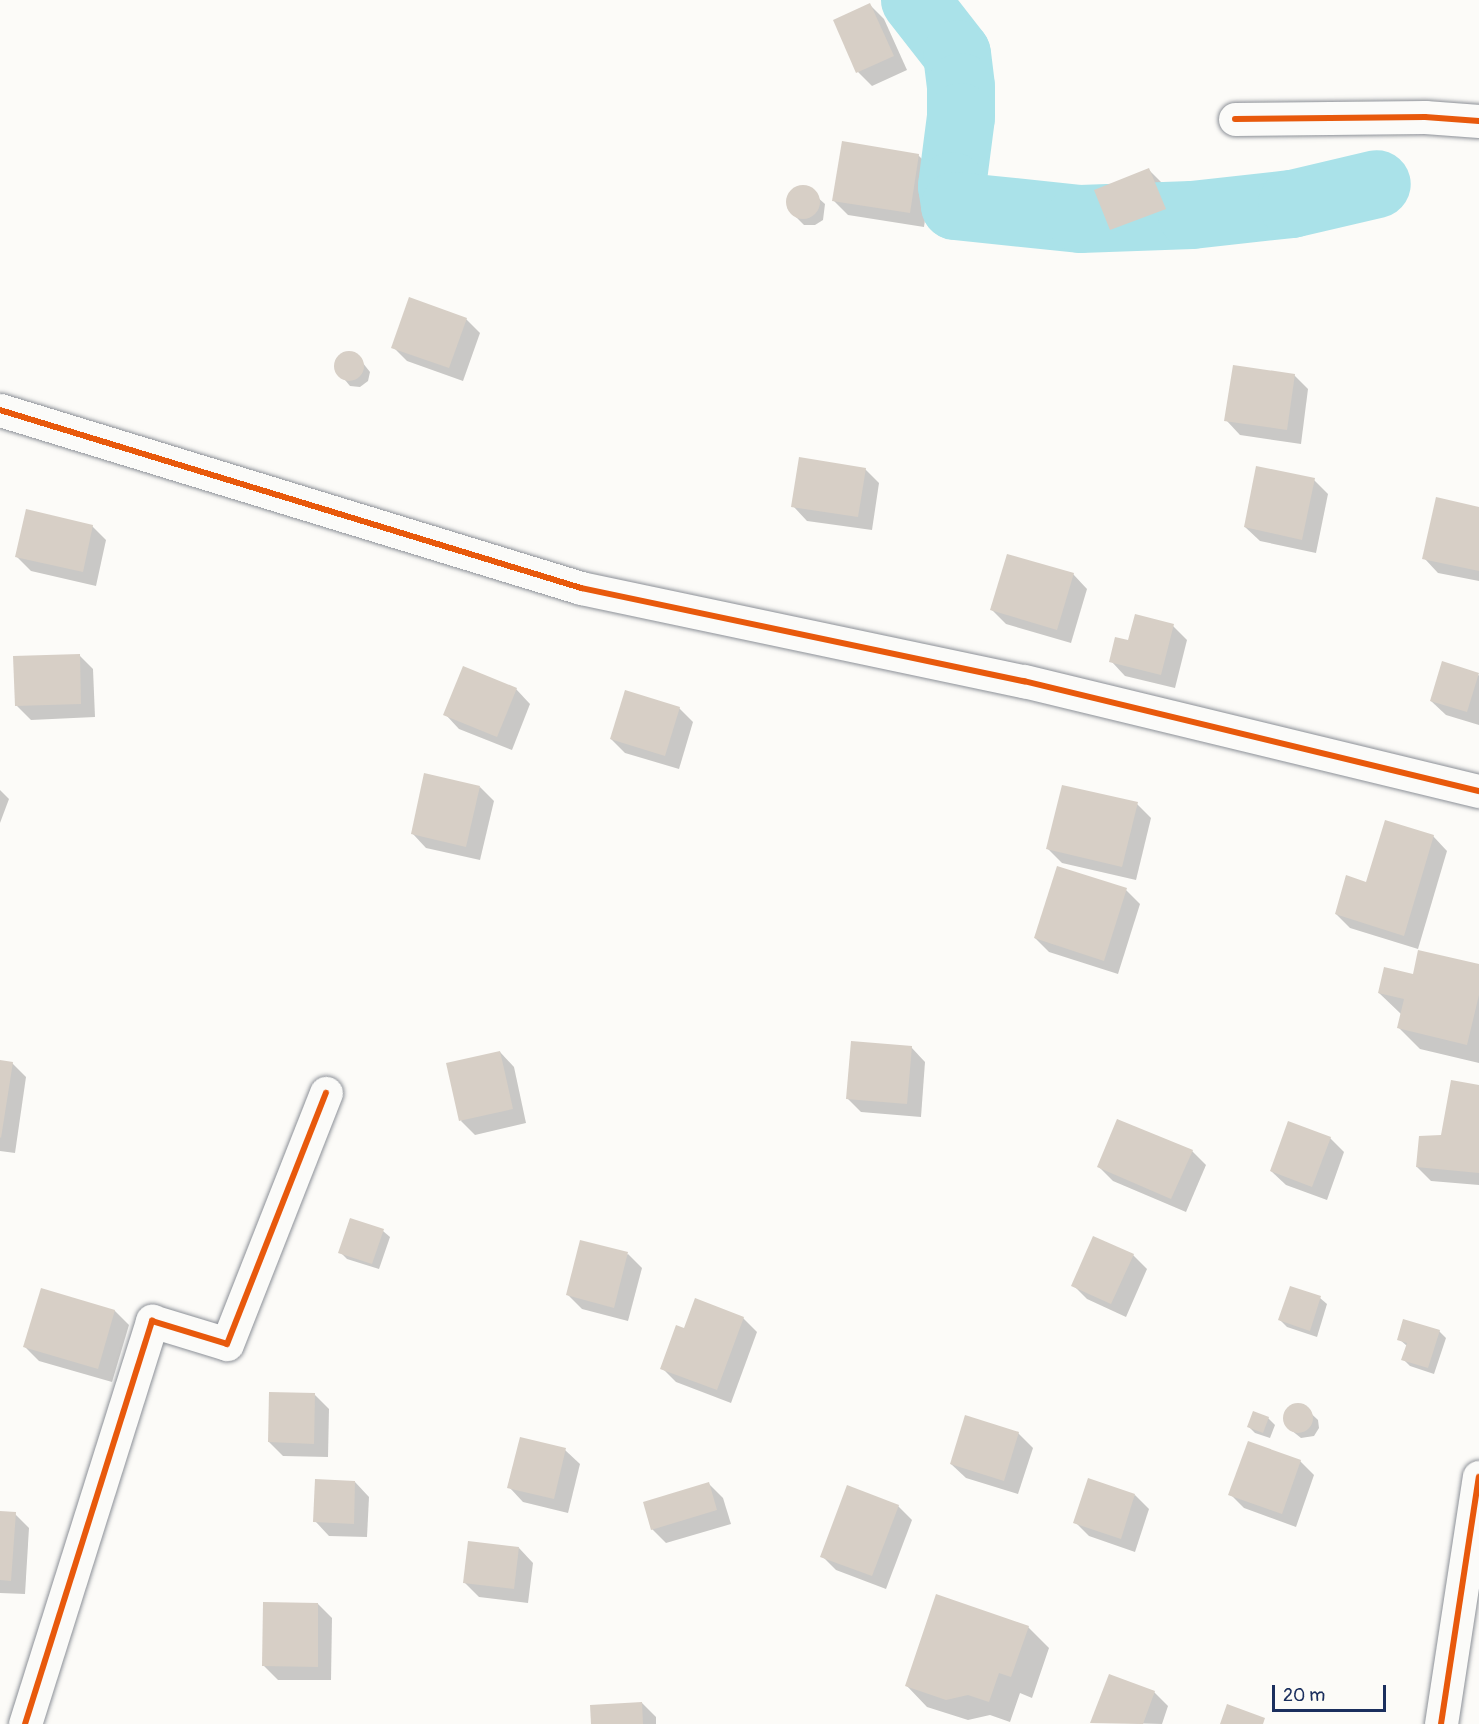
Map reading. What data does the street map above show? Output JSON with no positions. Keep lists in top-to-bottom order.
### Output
{
  "scale_bar": "20 m"
}
